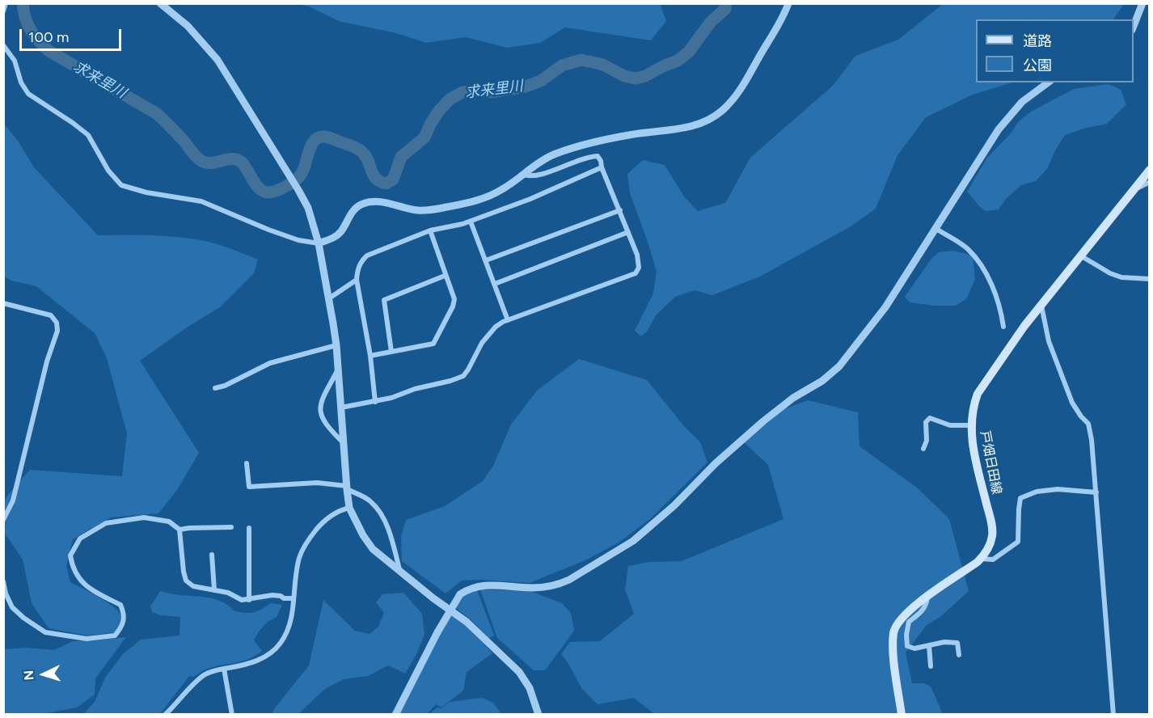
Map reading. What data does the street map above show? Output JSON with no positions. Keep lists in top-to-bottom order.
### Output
{
  "streets": {
    "main road": ["戸畑日田線"]
  },
  "water": ["求来里川"],
  "legend": ["道路", "公園"],
  "scale_bar": "100 m",
  "north": "left"
}
